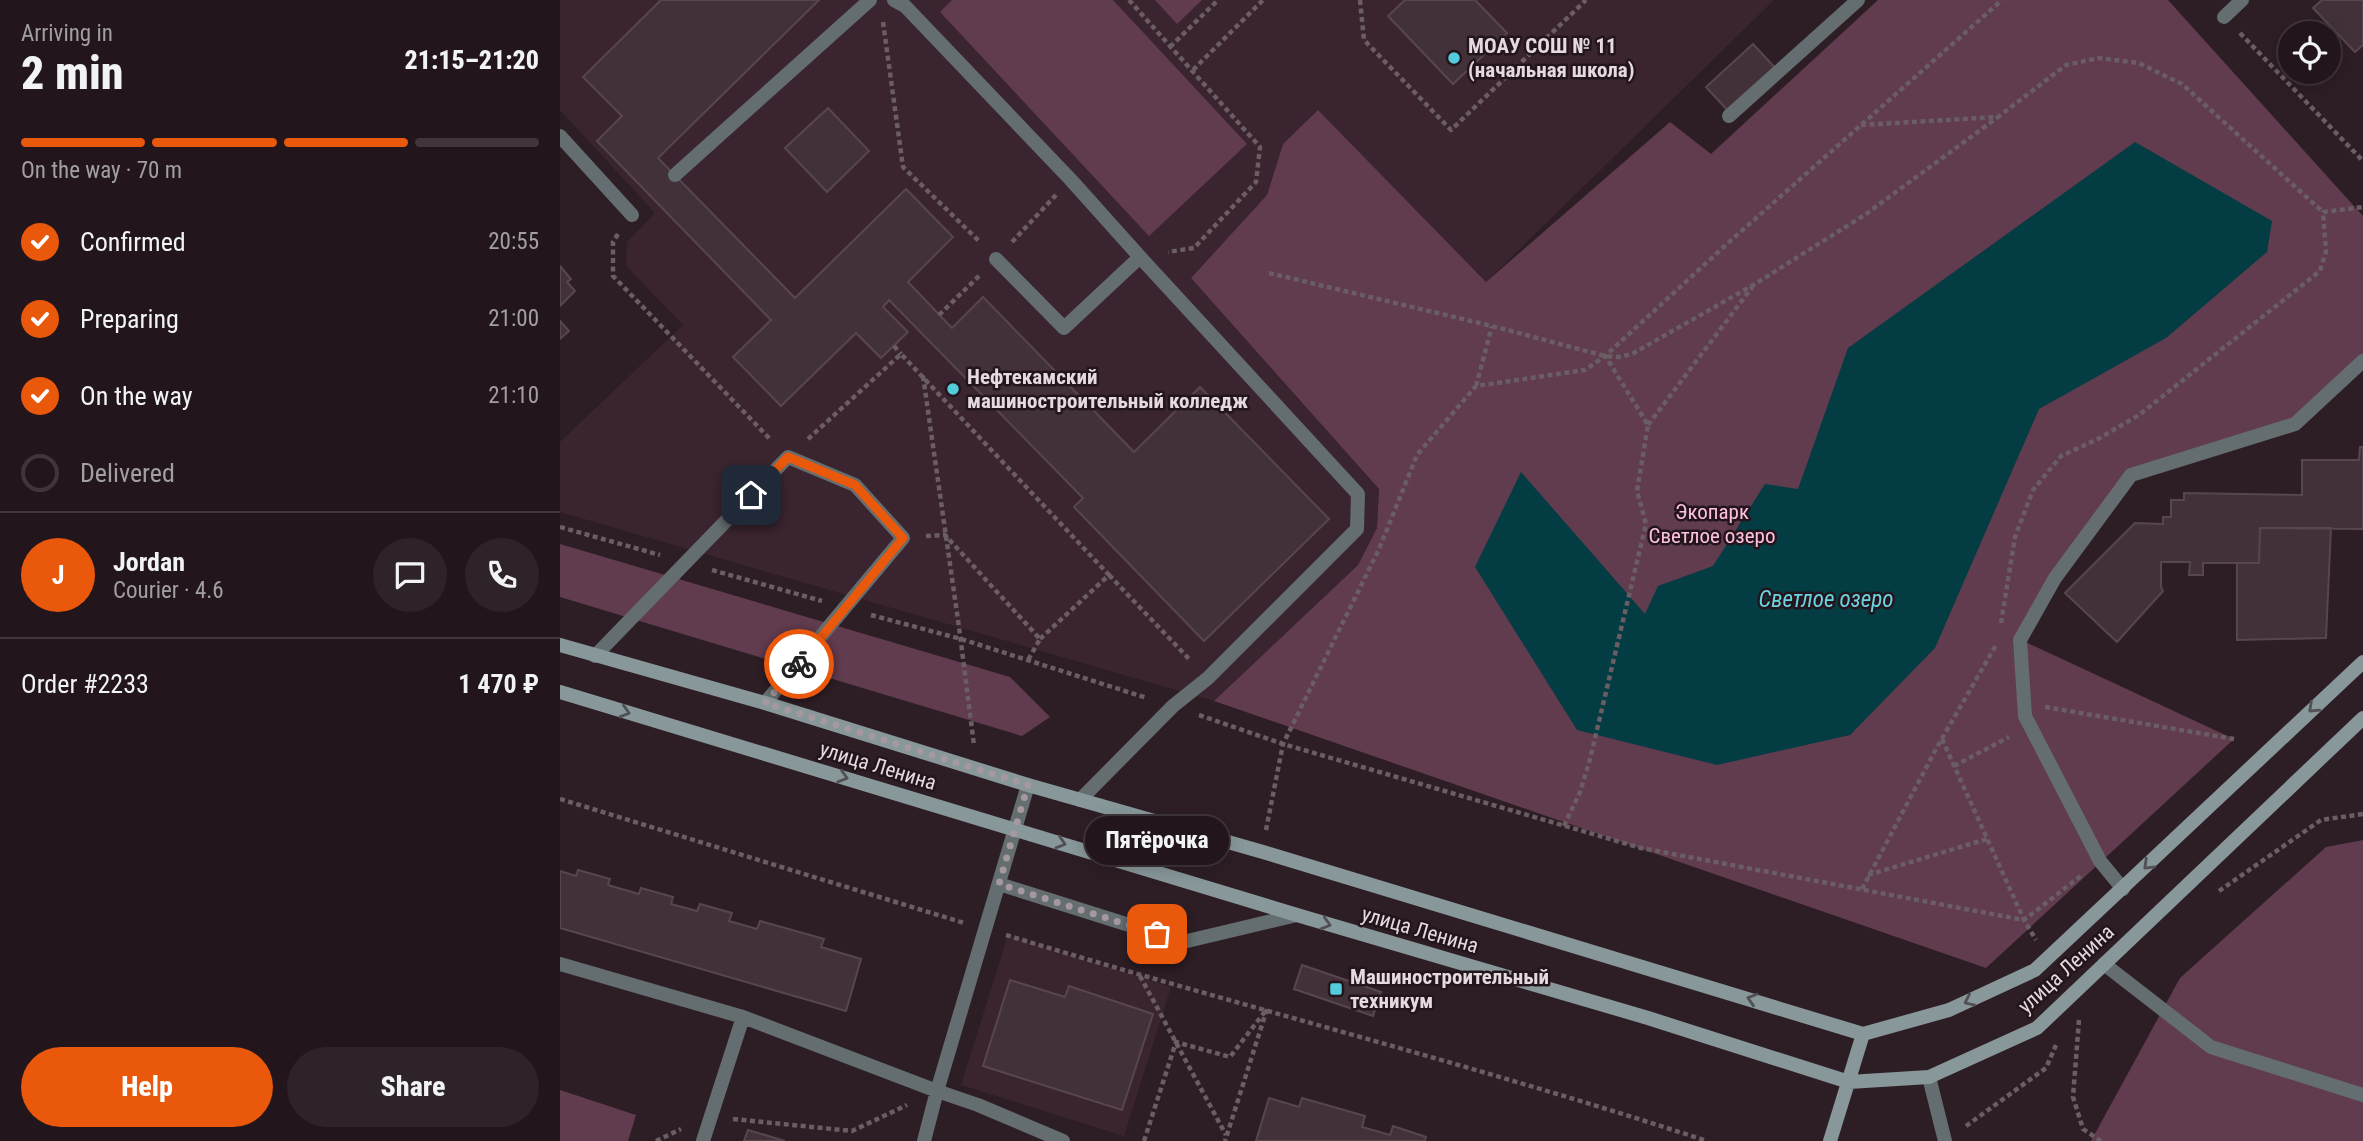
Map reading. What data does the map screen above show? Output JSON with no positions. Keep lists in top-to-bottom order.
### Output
{
  "streets": {
    "main road": ["улица Ленина"]
  },
  "water": ["Светлое озеро"],
  "parks": ["Экопарк Светлое озеро"],
  "places": {
    "other": ["МОАУ СОШ № 11 (начальная школа)", "Нефтекамский машиностроительный колледж", "Пятёрочка"],
    "transit": ["Машиностроительный техникум"]
  },
  "page": {
    "heading": ["2 min", "Arriving in", "21:15–21:20"],
    "panel": [
      "Jordan",
      "Courier · 4.6",
      "Order #2233",
      "1 470 ₽"
    ],
    "bar": "On the way · 70 m",
    "list": [
      ["Confirmed", "20:55"],
      ["Preparing", "21:00"],
      ["On the way", "21:10"],
      "Delivered"
    ],
    "round": "J",
    "bubble": "Пятёрочка",
    "buttons": ["Help", "Share"]
  }
}
